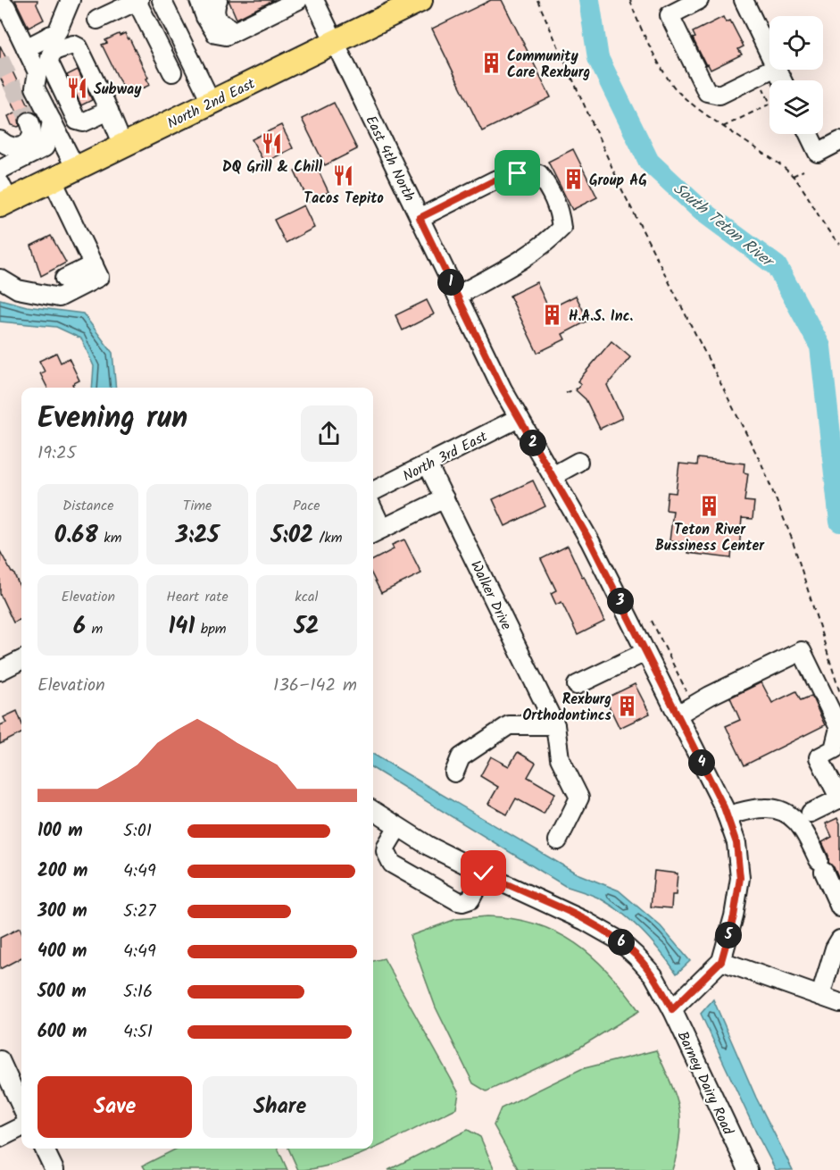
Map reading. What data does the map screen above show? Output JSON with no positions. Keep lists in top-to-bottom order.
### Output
{
  "streets": {
    "main road": ["North 2nd East"],
    "street": [
      "East 4th North",
      "North 3rd East",
      "Walker Drive",
      "Barney Dairy Road"
    ]
  },
  "crossings": [
    ["North 2nd East", "East 4th North"],
    ["East 4th North", "North 3rd East"],
    ["North 3rd East", "Walker Drive"]
  ],
  "water": ["South Teton River"],
  "places": {
    "building": [
      "Community Care Rexburg",
      "Group AG",
      "H.A.S. Inc.",
      "Teton River Bussiness Center",
      "Rexburg Orthodontincs"
    ],
    "restaurant": ["Subway", "DQ Grill & Chill", "Tacos Tepito"]
  },
  "page": {
    "pins": [
      "1",
      "2",
      "3",
      "4",
      "5",
      "6"
    ],
    "heading": ["Evening run", "19:25"],
    "stats": [
      ["Distance", "0.68 km"],
      ["Time", "3:25"],
      ["Pace", "5:02 /km"],
      ["Elevation", "6 m"],
      ["Heart rate", "141 bpm"],
      ["kcal", "52"]
    ],
    "chart": ["Elevation", "136–142 m"],
    "list": [
      {
        "name": "100 m",
        "note": "5:01"
      },
      {
        "name": "200 m",
        "note": "4:49"
      },
      {
        "name": "300 m",
        "note": "5:27"
      },
      {
        "name": "400 m",
        "note": "4:49"
      },
      {
        "name": "500 m",
        "note": "5:16"
      },
      {
        "name": "600 m",
        "note": "4:51"
      }
    ],
    "buttons": ["Save", "Share"]
  }
}
